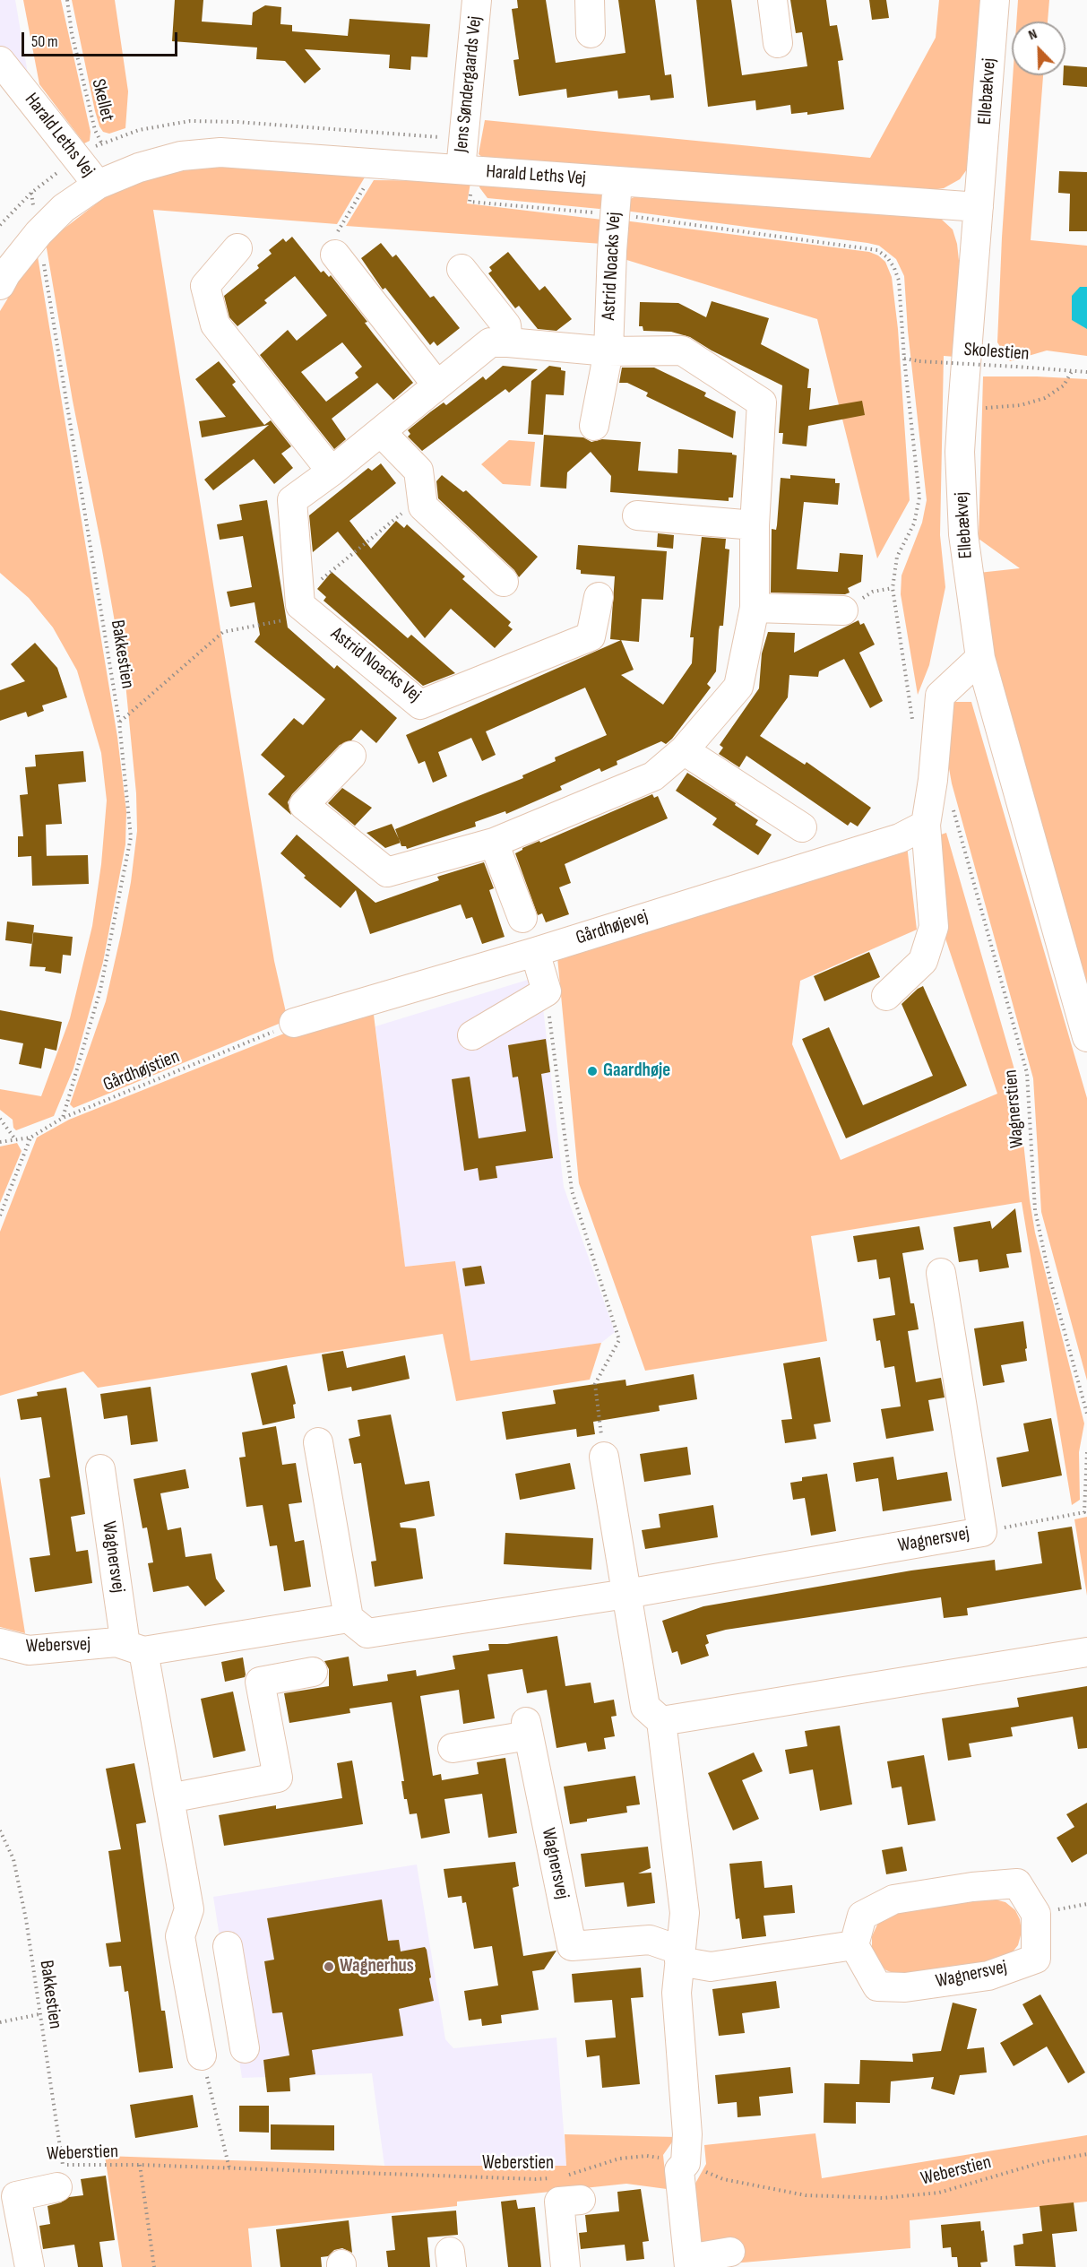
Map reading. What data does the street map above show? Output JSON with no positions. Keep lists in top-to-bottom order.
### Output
{
  "streets": {
    "street": [
      "Jens Søndergaards Vej",
      "Ellebækvej",
      "Harald Leths Vej",
      "Astrid Noacks Vej",
      "Gårdhøjevej",
      "Wagnersvej",
      "Webersvej"
    ],
    "path": [
      "Skellet",
      "Skolestien",
      "Bakkestien",
      "Gårdhøjstien",
      "Wagnerstien",
      "Weberstien"
    ]
  },
  "crossings": [
    ["Jens Søndergaards Vej", "Harald Leths Vej"],
    ["Ellebækvej", "Harald Leths Vej"],
    ["Harald Leths Vej", "Astrid Noacks Vej"],
    ["Harald Leths Vej", "Bakkestien"],
    ["Bakkestien", "Gårdhøjstien"],
    ["Bakkestien", "Weberstien"],
    ["Gårdhøjevej", "Gårdhøjstien"],
    ["Wagnersvej", "Webersvej"]
  ],
  "places": ["Gaardhøje", "Wagnerhus"],
  "scale_bar": "50 m",
  "north": "top left"
}
